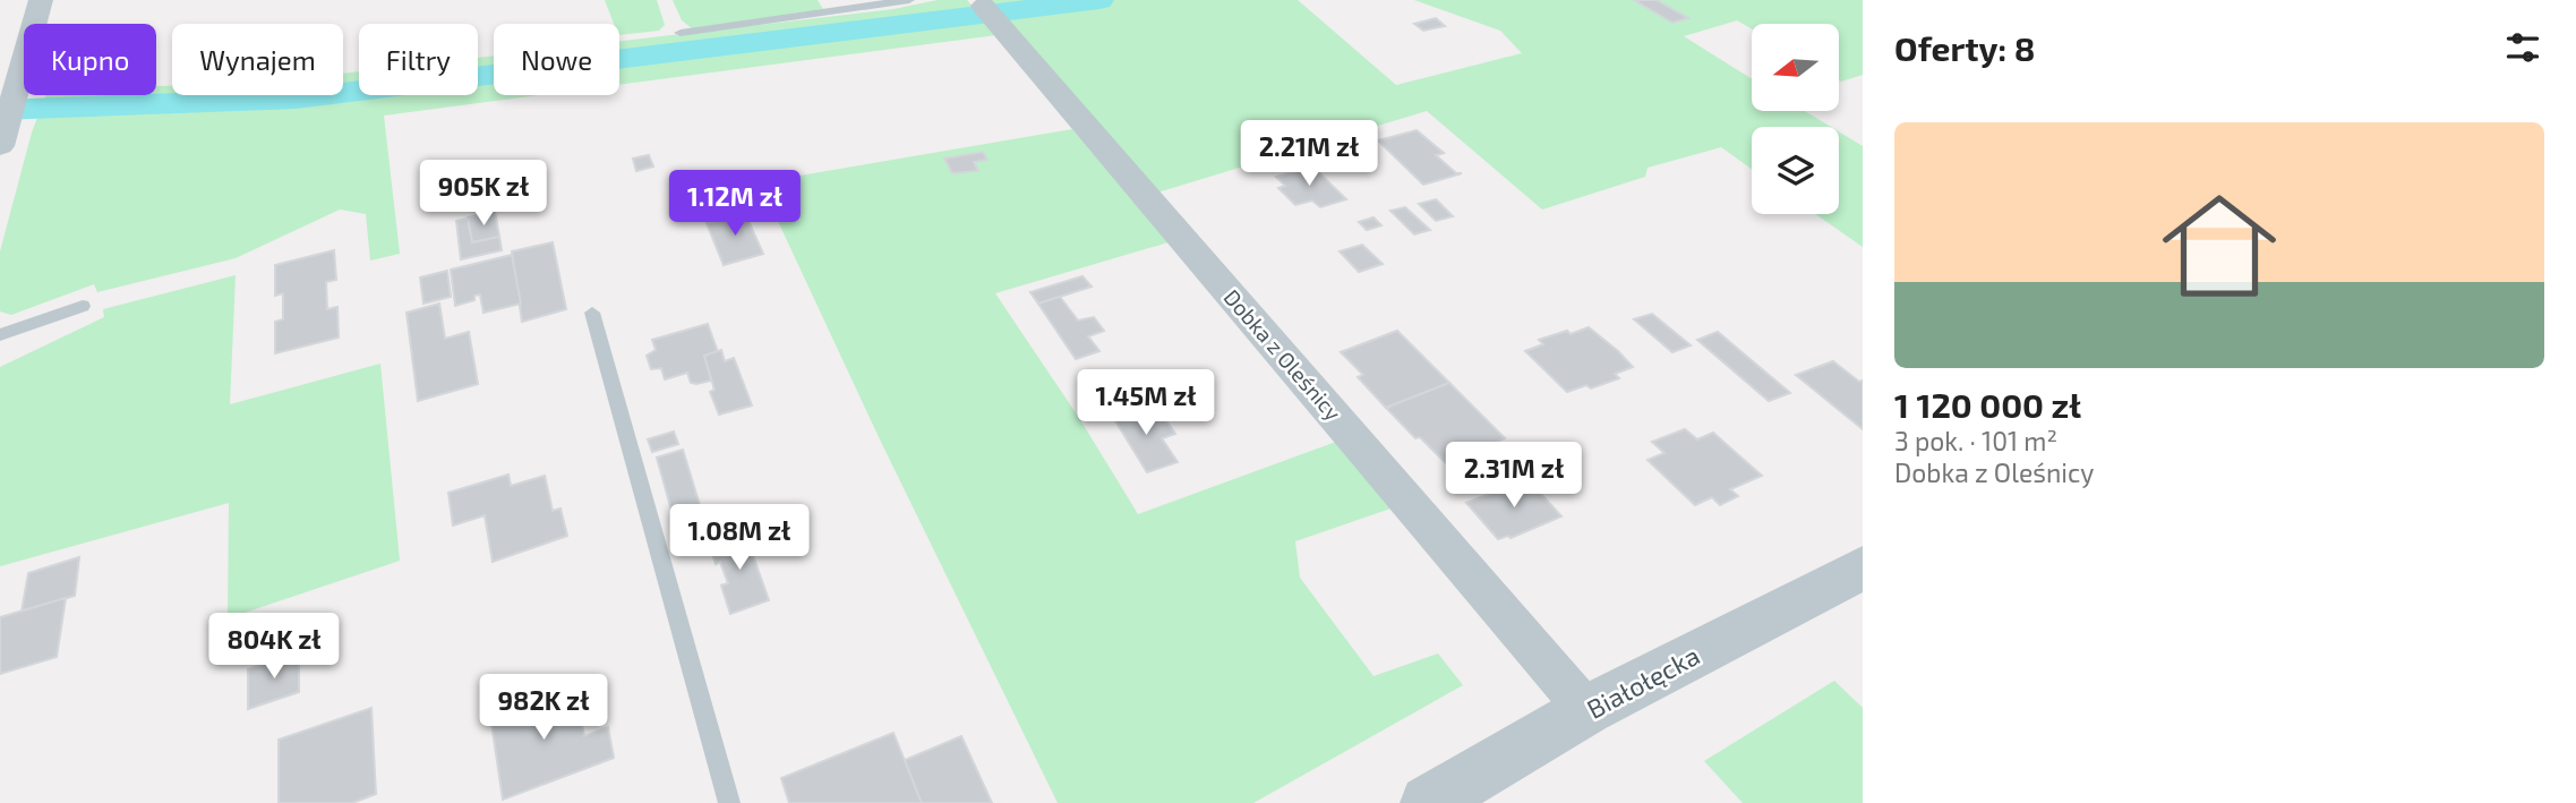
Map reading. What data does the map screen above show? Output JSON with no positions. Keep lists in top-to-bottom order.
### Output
{
  "streets": {
    "street": ["Dobka z Oleśnicy", "Białołęcka"]
  },
  "crossings": [
    ["Dobka z Oleśnicy", "Białołęcka"]
  ],
  "north": "left",
  "page": {
    "heading": "Oferty: 8",
    "chip": [
      "Kupno",
      "Wynajem",
      "Filtry",
      "Nowe"
    ],
    "list": [
      {
        "name": "1 120 000 zł",
        "note": "3 pok. · 101 m² · Dobka z Oleśnicy"
      }
    ],
    "price": [
      "2.21M zł",
      "905K zł",
      "1.12M zł",
      "1.45M zł",
      "2.31M zł",
      "1.08M zł",
      "804K zł",
      "982K zł"
    ]
  }
}
